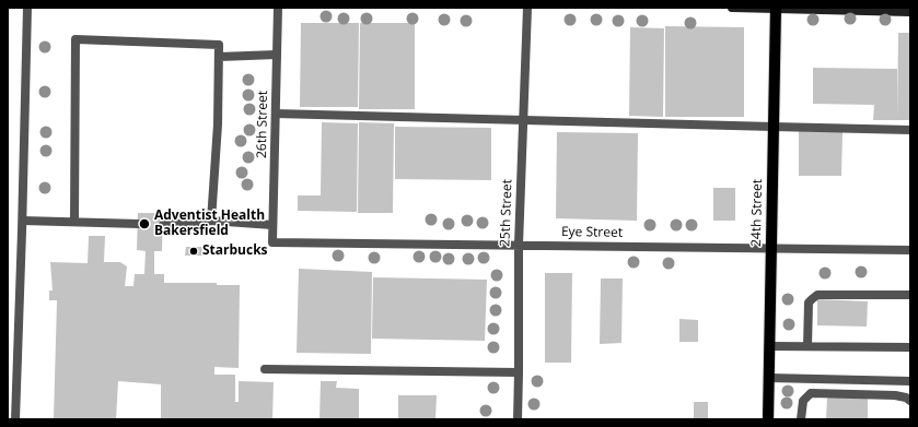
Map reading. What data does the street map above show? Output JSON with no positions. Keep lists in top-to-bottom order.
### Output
{
  "streets": {
    "main road": ["24th Street"],
    "street": ["26th Street", "25th Street", "Eye Street"]
  },
  "crossings": [
    ["26th Street", "Eye Street"],
    ["25th Street", "Eye Street"],
    ["24th Street", "Eye Street"]
  ],
  "places": ["Adventist Health Bakersfield", "Starbucks"]
}
